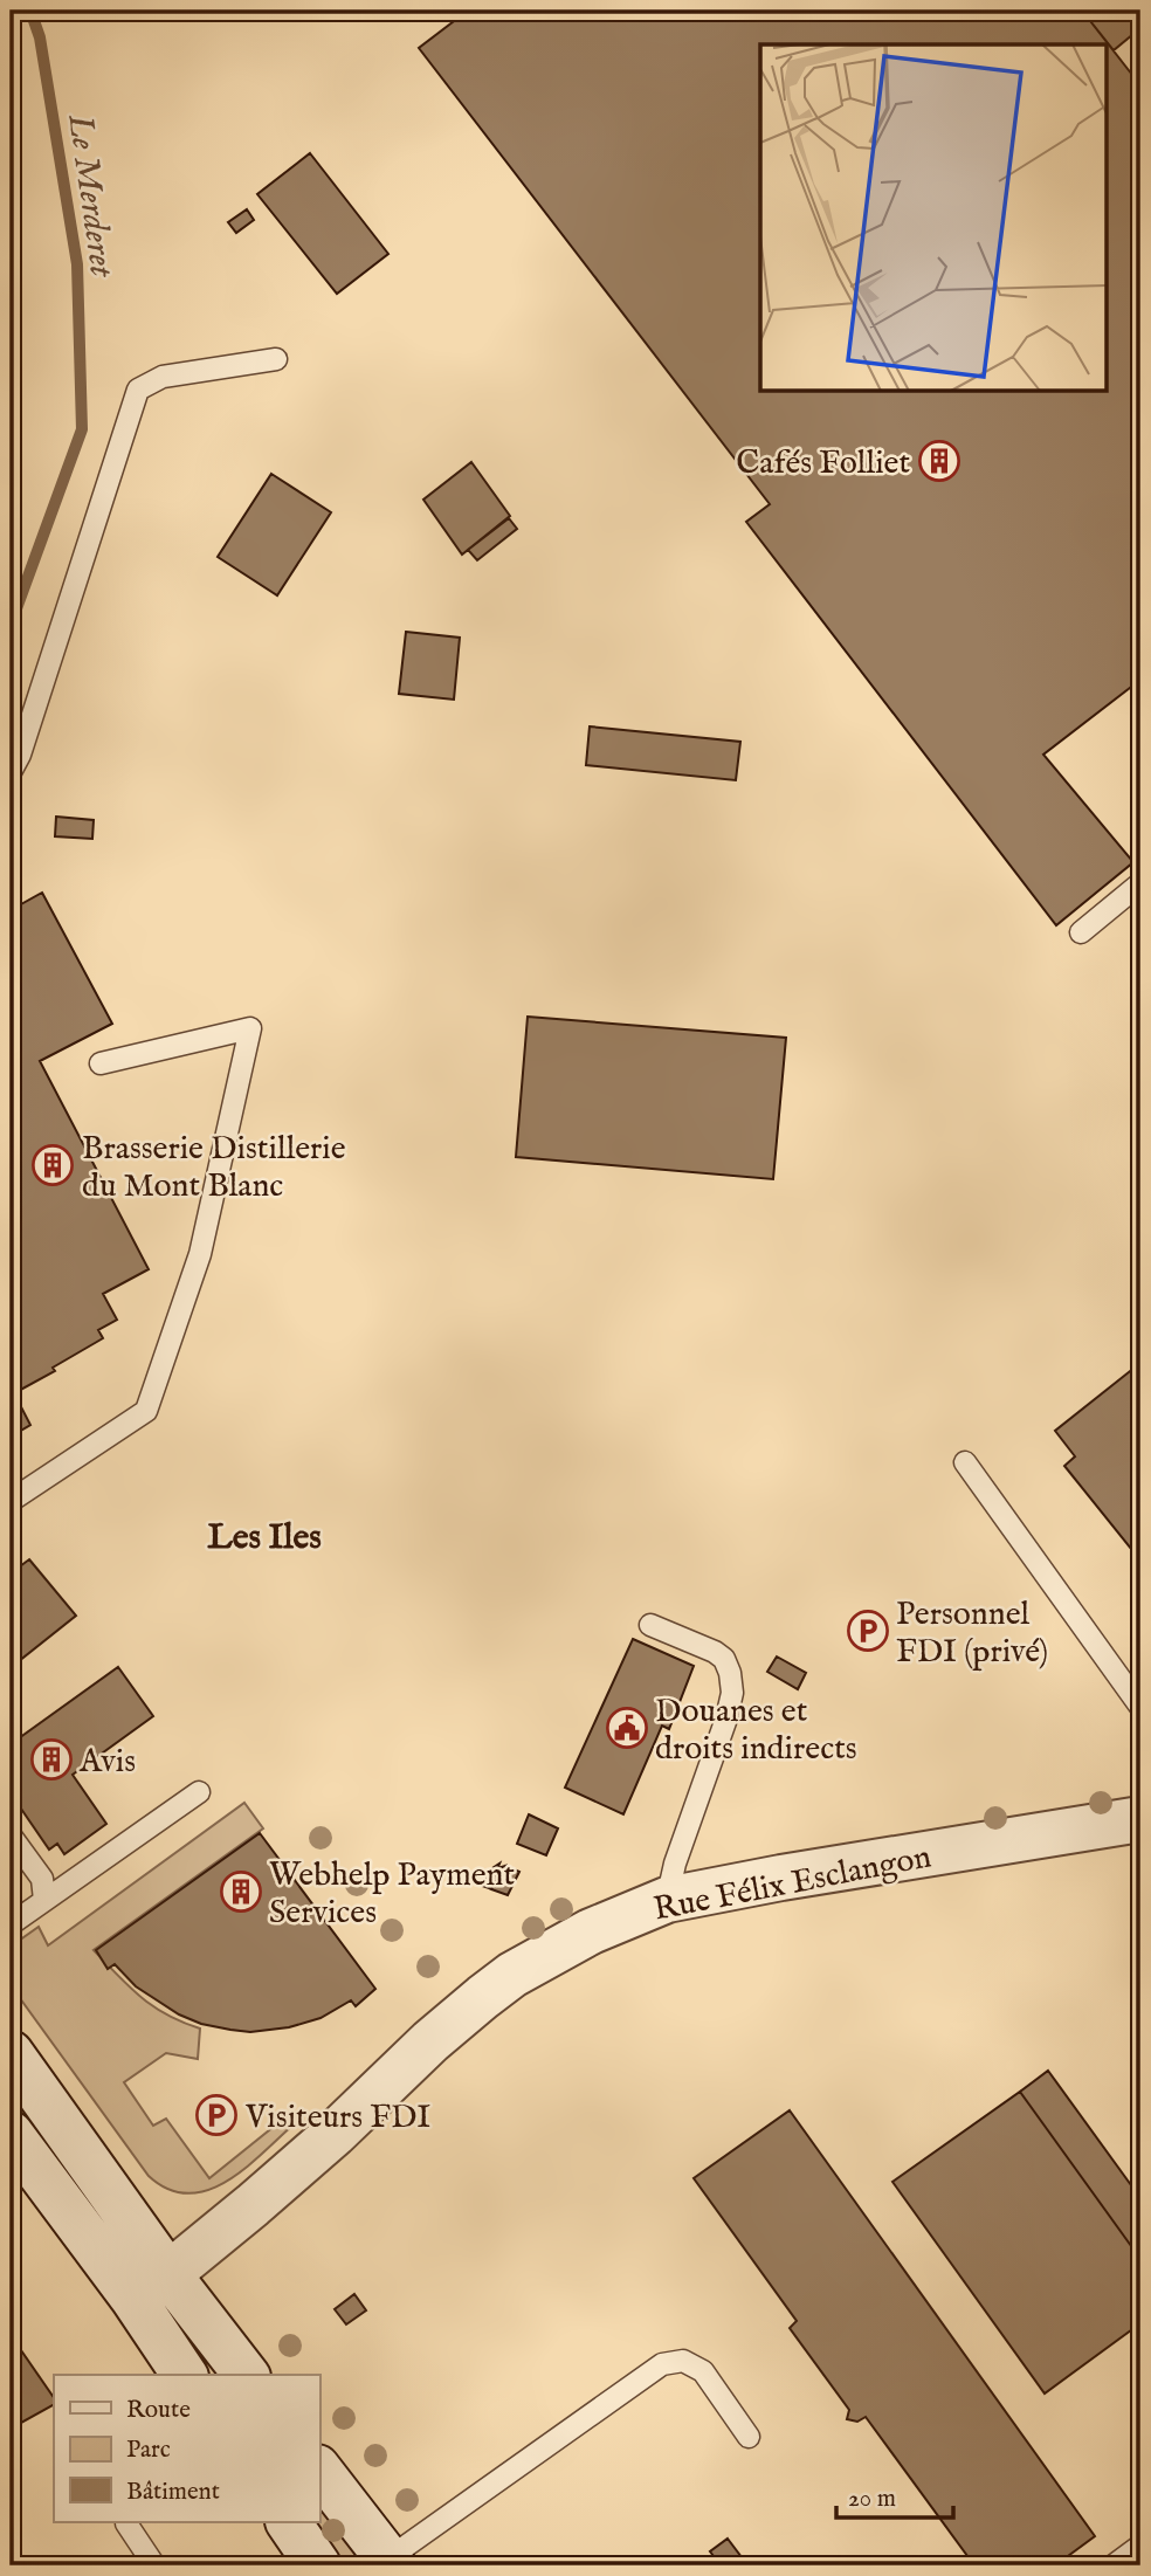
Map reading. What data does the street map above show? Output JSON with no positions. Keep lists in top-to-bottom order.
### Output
{
  "streets": {
    "street": ["Rue Félix Esclangon"]
  },
  "districts": ["Les Iles"],
  "water": ["Le Merderet"],
  "places": {
    "building": [
      "Cafés Folliet",
      "Brasserie Distillerie du Mont Blanc",
      "Avis",
      "Webhelp Payment Services"
    ],
    "parking": ["Personnel FDI (privé)", "Visiteurs FDI"],
    "public building": ["Douanes et droits indirects"]
  },
  "legend": ["Route", "Parc", "Bâtiment"],
  "scale_bar": "20 m"
}
